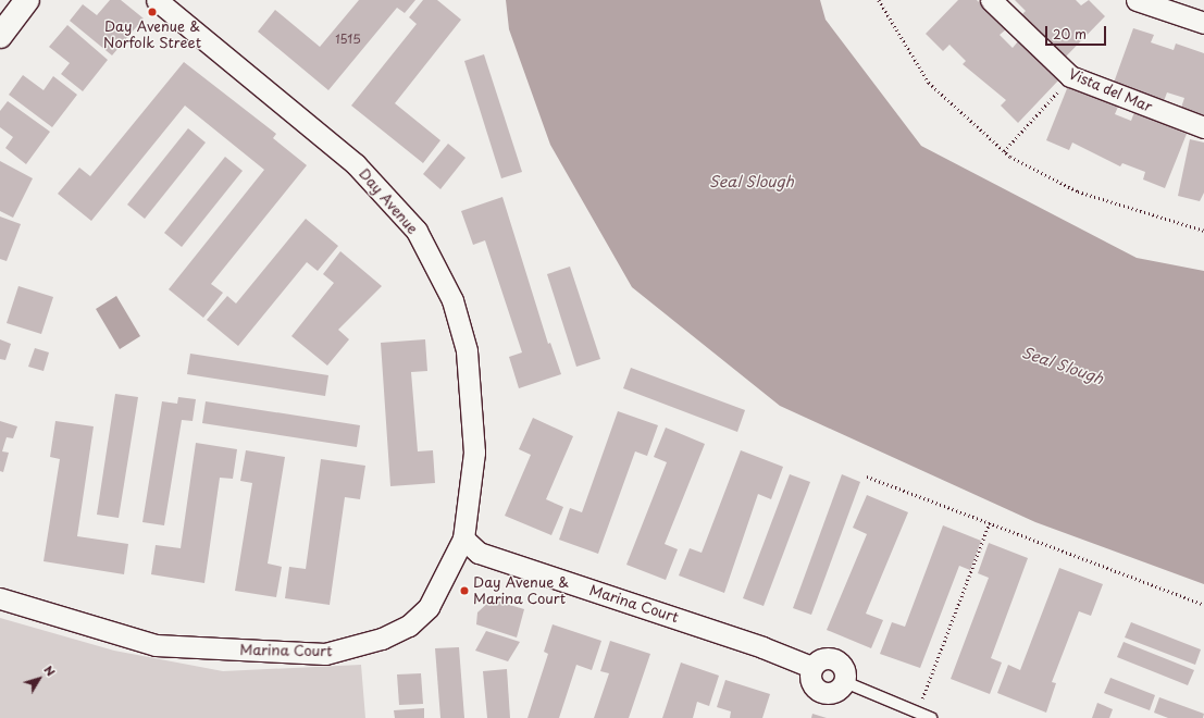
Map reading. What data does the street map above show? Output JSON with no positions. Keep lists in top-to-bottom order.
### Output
{
  "streets": {
    "street": ["Vista del Mar", "Day Avenue", "Marina Court"]
  },
  "crossings": [
    ["Day Avenue", "Marina Court"]
  ],
  "water": ["Seal Slough"],
  "places": ["Day Avenue & Norfolk Street", "Day Avenue & Marina Court"],
  "house_numbers": ["1515"],
  "scale_bar": "20 m",
  "north": "top right"
}
